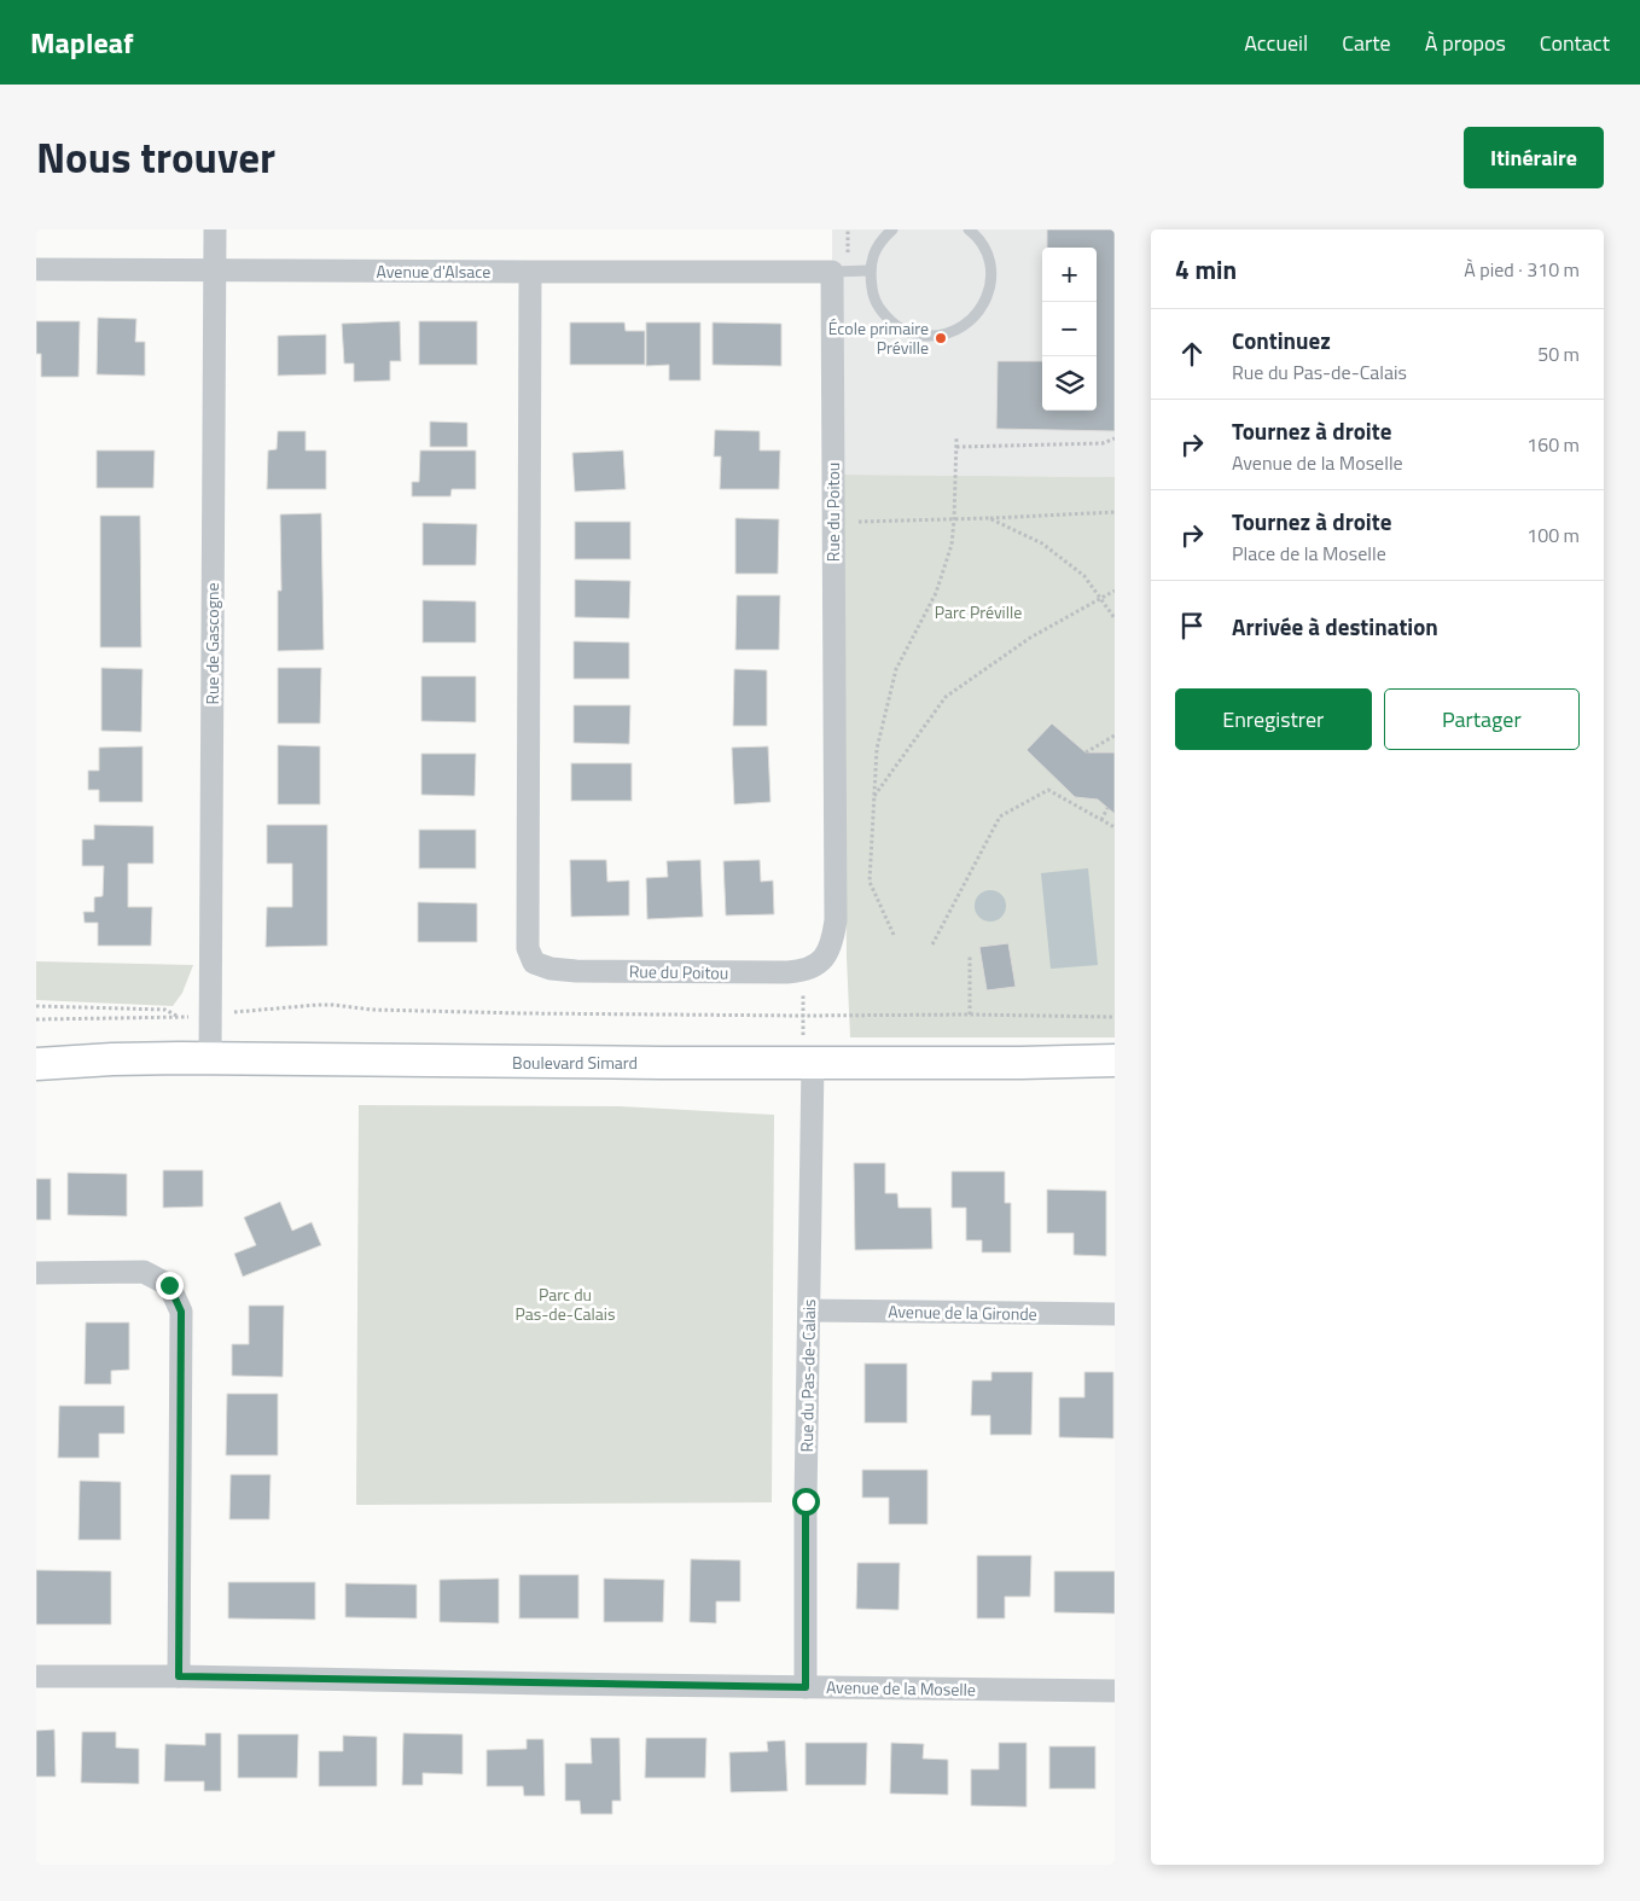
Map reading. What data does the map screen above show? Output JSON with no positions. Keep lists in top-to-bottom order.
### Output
{
  "streets": {
    "main road": ["Boulevard Simard"],
    "street": [
      "Avenue d'Alsace",
      "Rue du Poitou",
      "Rue de Gascogne",
      "Avenue de la Gironde",
      "Rue du Pas-de-Calais",
      "Avenue de la Moselle"
    ]
  },
  "crossings": [
    ["Avenue d'Alsace", "Rue du Poitou"],
    ["Avenue d'Alsace", "Rue de Gascogne"],
    ["Rue de Gascogne", "Boulevard Simard"],
    ["Boulevard Simard", "Rue du Pas-de-Calais"],
    ["Avenue de la Gironde", "Rue du Pas-de-Calais"],
    ["Rue du Pas-de-Calais", "Avenue de la Moselle"]
  ],
  "parks": ["Parc Préville", "Parc du Pas-de-Calais"],
  "places": ["École primaire Préville"],
  "page": {
    "header": "Mapleaf",
    "nav": [
      "Accueil",
      "Carte",
      "À propos",
      "Contact"
    ],
    "title": "Nous trouver",
    "buttons": [
      "Itinéraire",
      ["Enregistrer", "Partager"]
    ],
    "heading": ["4 min", "À pied · 310 m"],
    "map_buttons": ["+", "−"],
    "list": [
      ["Continuez", "Rue du Pas-de-Calais", "50 m"],
      ["Tournez à droite", "Avenue de la Moselle", "160 m"],
      ["Tournez à droite", "Place de la Moselle", "100 m"],
      "Arrivée à destination"
    ]
  }
}
